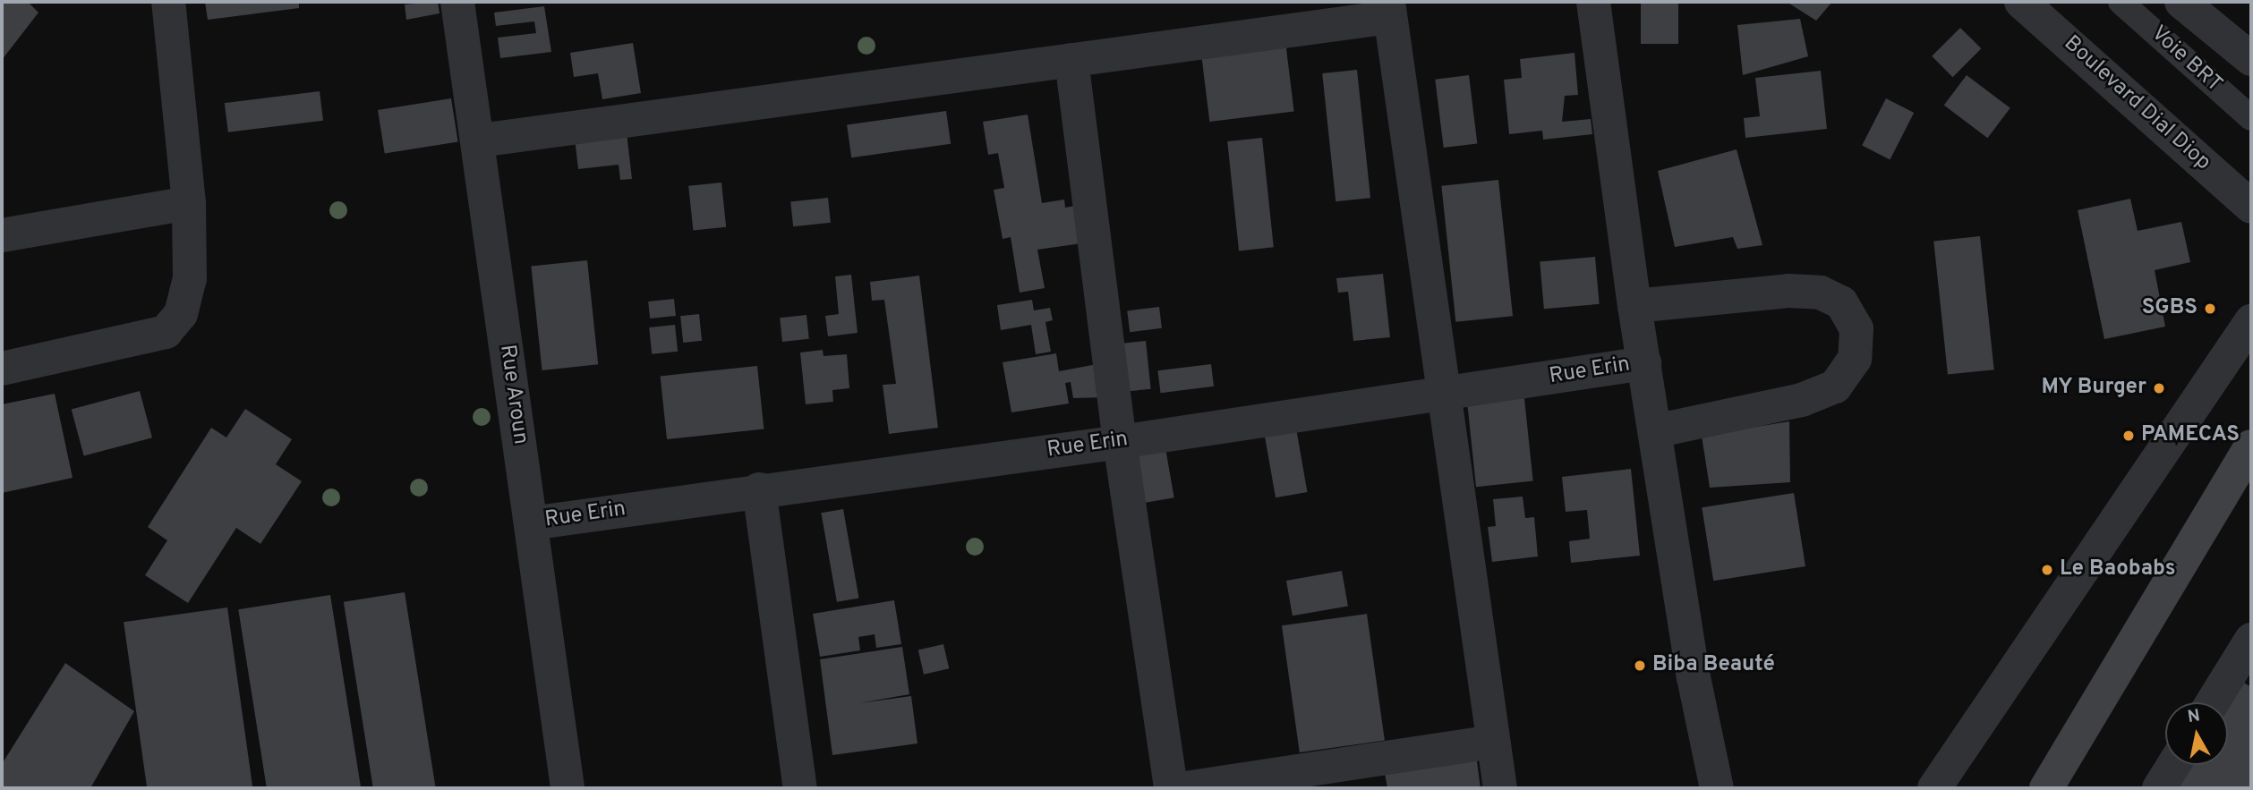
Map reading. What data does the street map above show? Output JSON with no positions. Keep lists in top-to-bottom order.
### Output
{
  "streets": {
    "street": ["Boulevard Dial Diop", "Rue Erin", "Rue Aroun"],
    "lane": ["Voie BRT"]
  },
  "crossings": [
    ["Rue Erin", "Rue Aroun"]
  ],
  "places": [
    "SGBS",
    "MY Burger",
    "PAMECAS",
    "Le Baobabs",
    "Biba Beauté"
  ],
  "north": "top"
}
